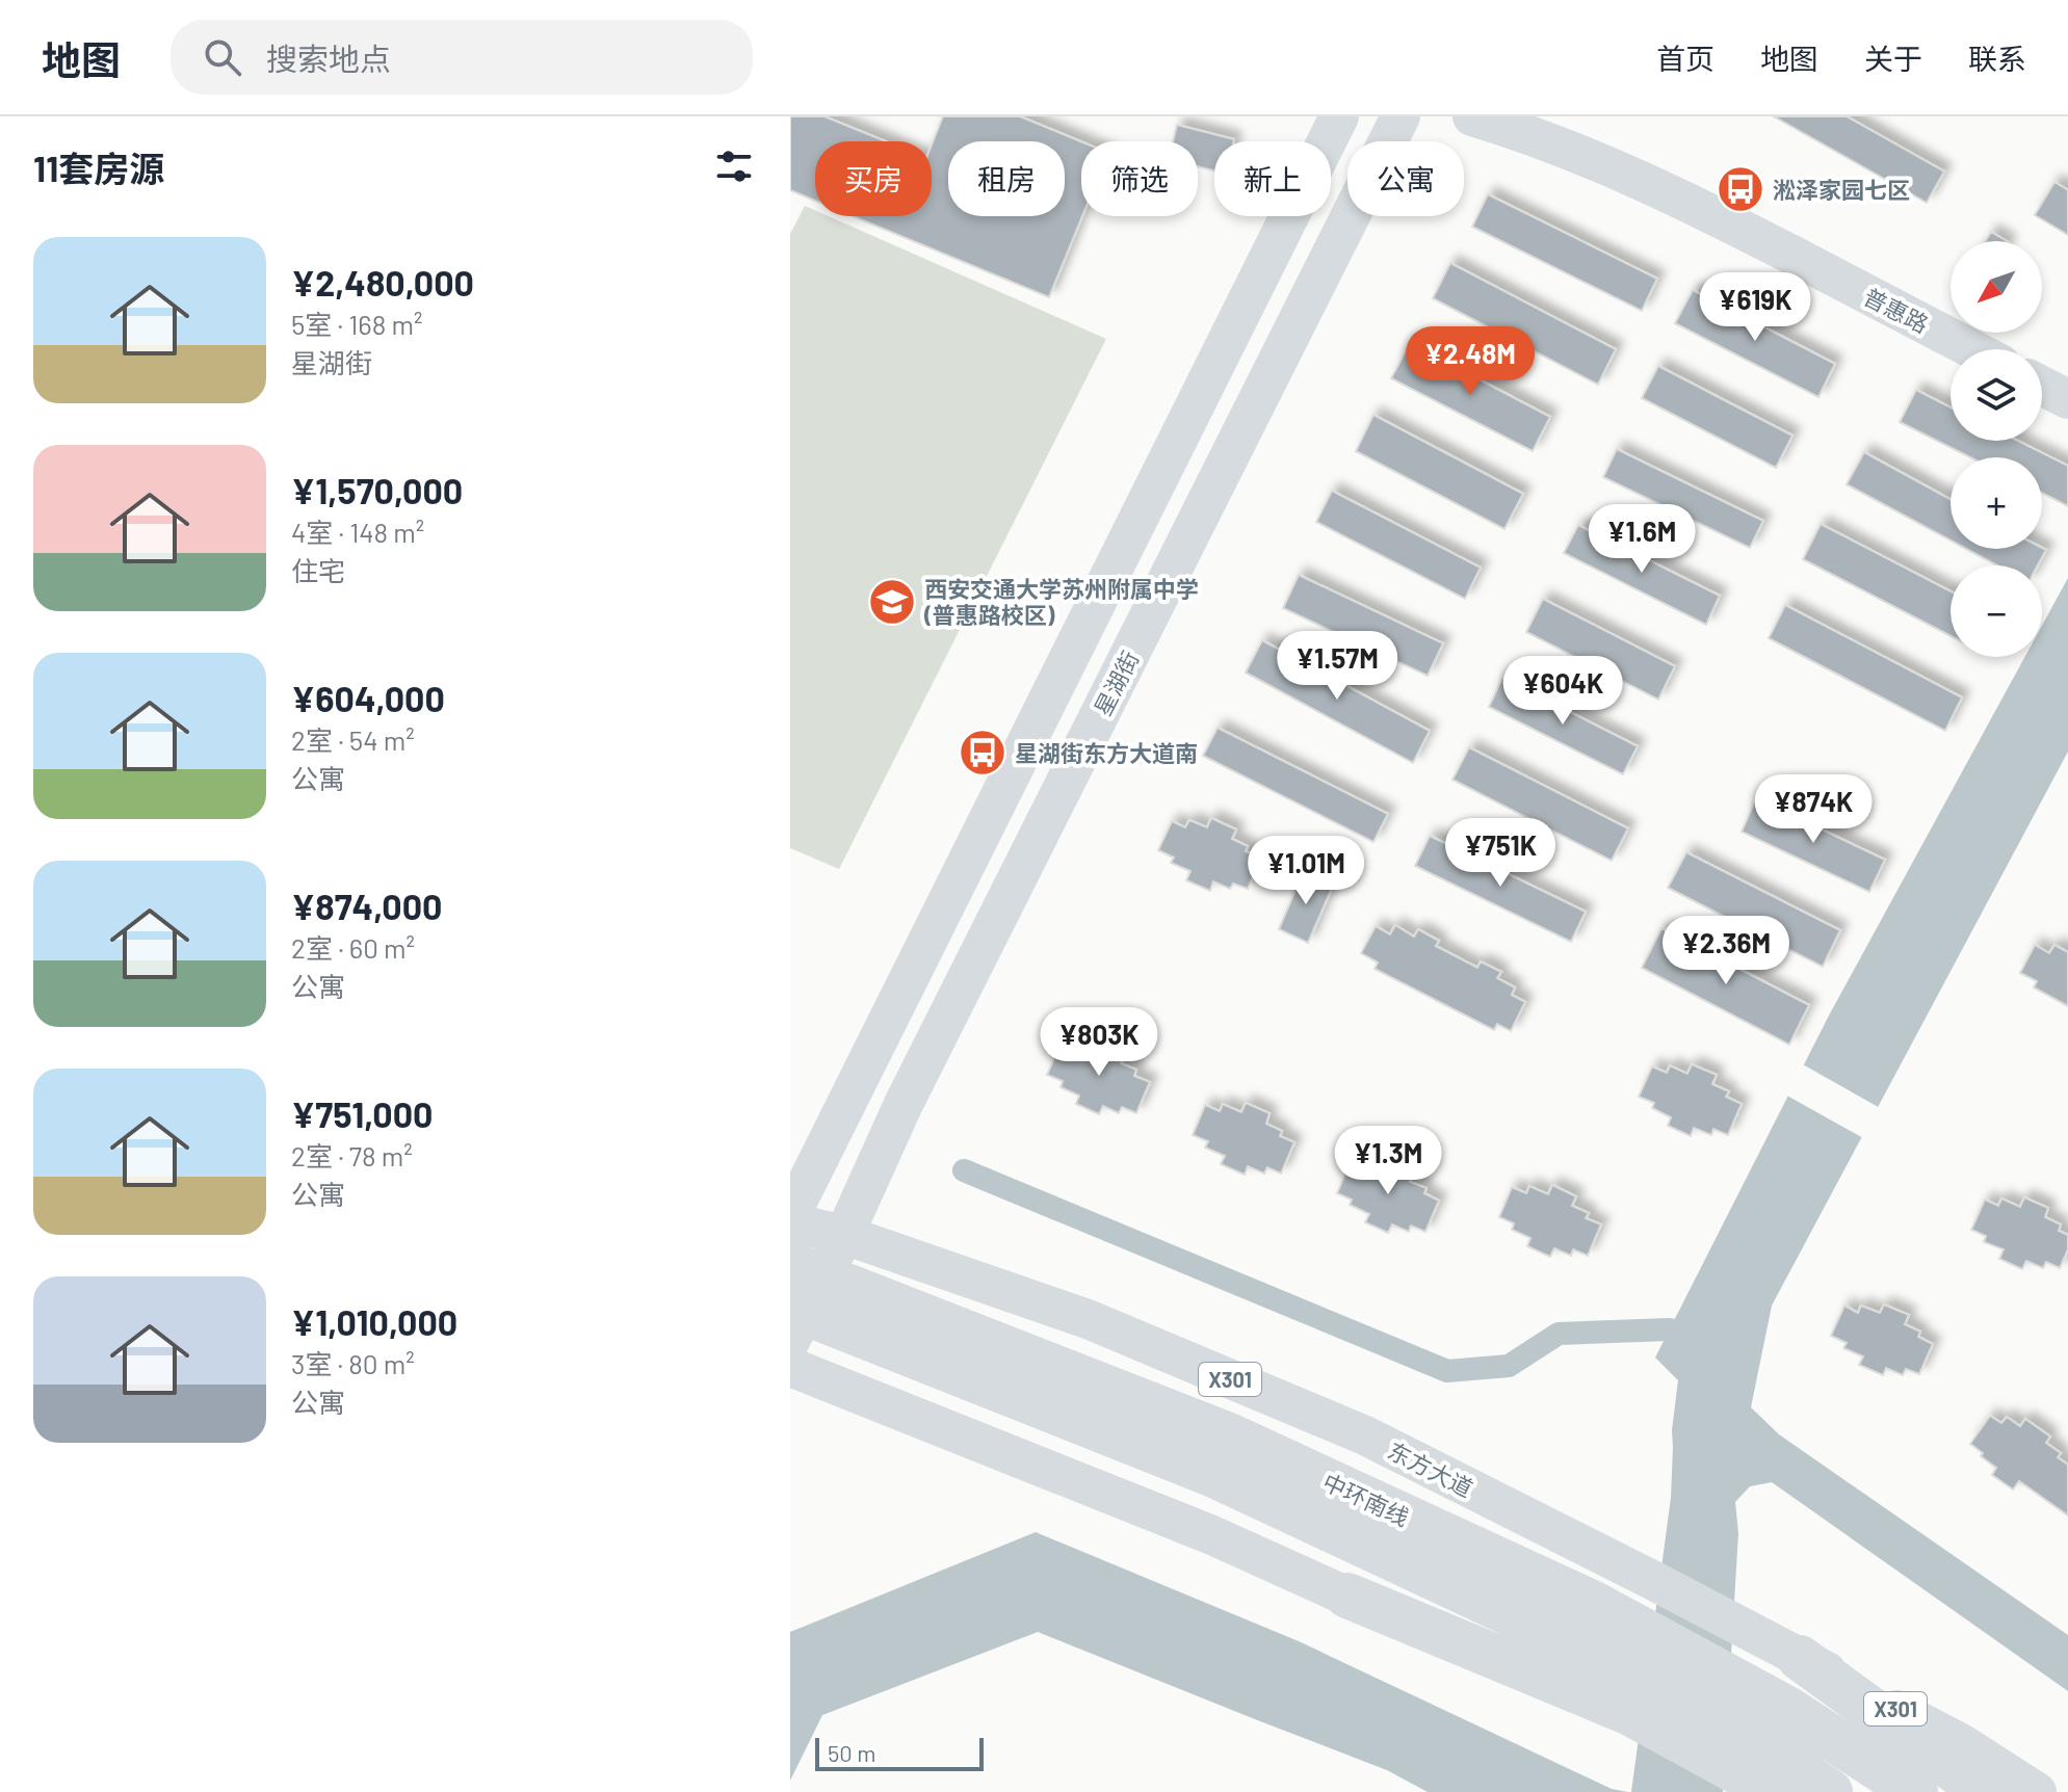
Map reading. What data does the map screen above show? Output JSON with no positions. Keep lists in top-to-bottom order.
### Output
{
  "streets": {
    "highway": ["中环南线"],
    "main road": [
      "普惠路",
      "星湖街",
      "X301",
      "东方大道"
    ]
  },
  "crossings": [
    ["星湖街", "东方大道"]
  ],
  "places": {
    "bus stop": ["淞泽家园七区", "星湖街东方大道南"],
    "school or university": ["西安交通大学苏州附属中学 (普惠路校区)"]
  },
  "scale_bar": "50 m",
  "north": "bottom left",
  "page": {
    "header": "地图",
    "search": "搜索地点",
    "nav": [
      "首页",
      "地图",
      "关于",
      "联系"
    ],
    "heading": "11套房源",
    "chip": [
      "买房",
      "租房",
      "筛选",
      "新上",
      "公寓"
    ],
    "list": [
      {
        "name": "¥2,480,000",
        "note": "5室 · 168 m² · 星湖街"
      },
      {
        "name": "¥1,570,000",
        "note": "4室 · 148 m² · 住宅"
      },
      {
        "name": "¥604,000",
        "note": "2室 · 54 m² · 公寓"
      },
      {
        "name": "¥874,000",
        "note": "2室 · 60 m² · 公寓"
      },
      {
        "name": "¥751,000",
        "note": "2室 · 78 m² · 公寓"
      },
      {
        "name": "¥1,010,000",
        "note": "3室 · 80 m² · 公寓"
      }
    ],
    "map_buttons": ["+", "−"],
    "price": [
      "¥619K",
      "¥2.48M",
      "¥1.6M",
      "¥1.57M",
      "¥604K",
      "¥874K",
      "¥751K",
      "¥1.01M",
      "¥2.36M",
      "¥803K",
      "¥1.3M"
    ],
    "scale": "50 m"
  }
}
